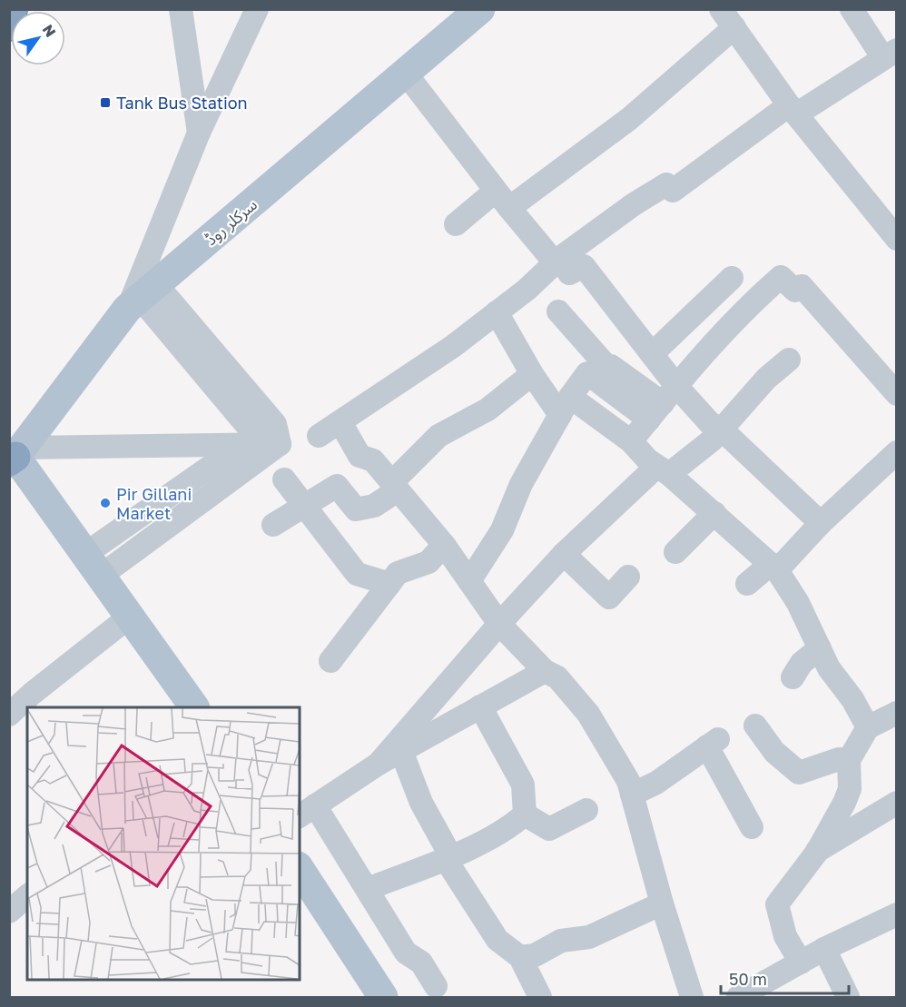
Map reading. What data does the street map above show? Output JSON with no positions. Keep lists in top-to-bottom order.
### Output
{
  "streets": {
    "main road": ["سرکلر روڈ"]
  },
  "places": {
    "transit": ["Tank Bus Station"],
    "other": ["Pir Gillani Market"]
  },
  "scale_bar": "50 m",
  "north": "top right"
}
